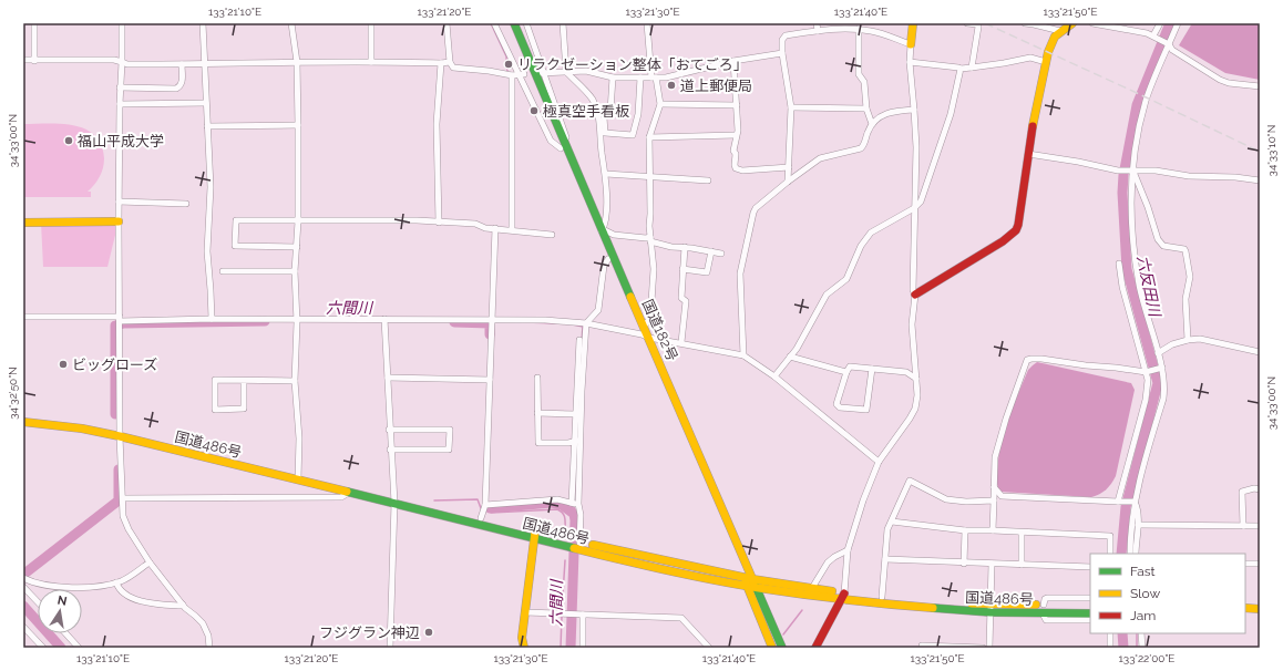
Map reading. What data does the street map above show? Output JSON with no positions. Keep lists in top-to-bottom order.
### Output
{
  "streets": {
    "main road": ["国道182号", "国道486号"]
  },
  "crossings": [
    ["国道182号", "国道486号"]
  ],
  "water": ["六反田川", "六間川"],
  "places": [
    "リラクゼーション整体「おてごろ」",
    "道上郵便局",
    "極真空手看板",
    "福山平成大学",
    "ビッグローズ",
    "フジグラン神辺"
  ],
  "legend": ["Fast", "Slow", "Jam"],
  "north": "top",
  "coordinates": [
    "133°21'10\"E",
    "133°21'20\"E",
    "133°21'30\"E",
    "133°21'40\"E",
    "133°21'50\"E",
    "34°33'00\"N",
    "34°33'10\"N",
    "34°32'50\"N",
    "133°22'00\"E"
  ]
}
